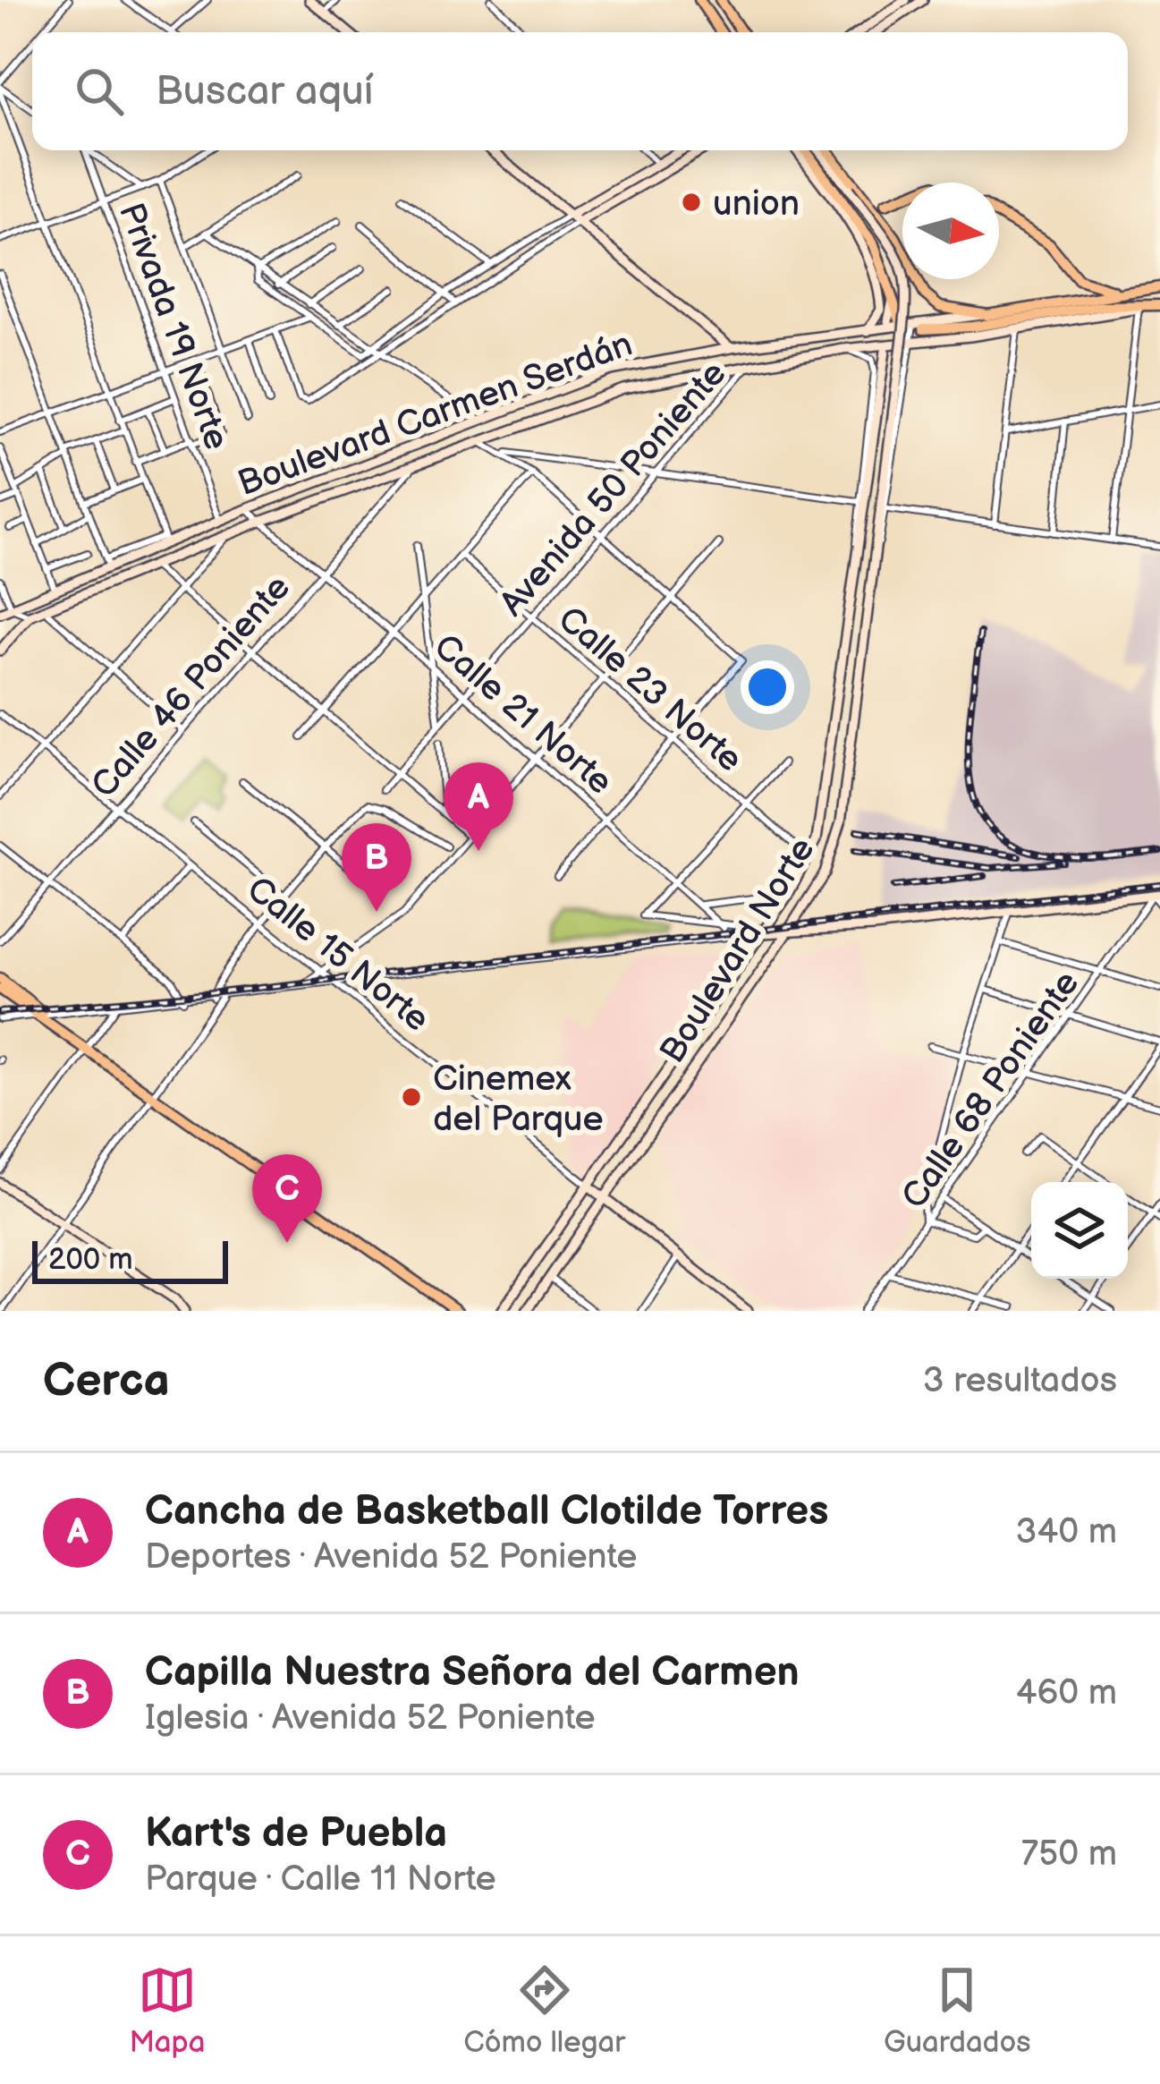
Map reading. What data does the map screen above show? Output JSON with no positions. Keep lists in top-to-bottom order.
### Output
{
  "streets": {
    "main road": ["Boulevard Carmen Serdán", "Boulevard Norte", "Calle 15 Norte"],
    "street": [
      "Privada 19 Norte",
      "Avenida 50 Poniente",
      "Calle 46 Poniente",
      "Calle 23 Norte",
      "Calle 21 Norte",
      "Calle 68 Poniente"
    ]
  },
  "crossings": [
    ["Privada 19 Norte", "Boulevard Carmen Serdán"],
    ["Boulevard Carmen Serdán", "Avenida 50 Poniente"],
    ["Boulevard Carmen Serdán", "Calle 46 Poniente"],
    ["Boulevard Carmen Serdán", "Calle 21 Norte"],
    ["Boulevard Carmen Serdán", "Boulevard Norte"],
    ["Avenida 50 Poniente", "Calle 23 Norte"],
    ["Avenida 50 Poniente", "Calle 21 Norte"],
    ["Calle 46 Poniente", "Calle 21 Norte"],
    ["Calle 46 Poniente", "Calle 15 Norte"],
    ["Calle 23 Norte", "Boulevard Norte"],
    ["Boulevard Norte", "Calle 15 Norte"]
  ],
  "places": ["union", "Cinemex del Parque"],
  "scale_bar": "200 m",
  "north": "right",
  "page": {
    "search": "Buscar aquí",
    "pins": ["A", "B", "C"],
    "scale": "200 m",
    "heading": ["Cerca", "3 resultados"],
    "list": [
      {
        "mark": "A",
        "name": "Cancha de Basketball Clotilde Torres",
        "note": "Deportes · Avenida 52 Poniente",
        "value": "340 m"
      },
      {
        "mark": "B",
        "name": "Capilla Nuestra Señora del Carmen",
        "note": "Iglesia · Avenida 52 Poniente",
        "value": "460 m"
      },
      {
        "mark": "C",
        "name": "Kart's de Puebla",
        "note": "Parque · Calle 11 Norte",
        "value": "750 m"
      }
    ],
    "nav": ["Mapa", "Cómo llegar", "Guardados"]
  }
}
